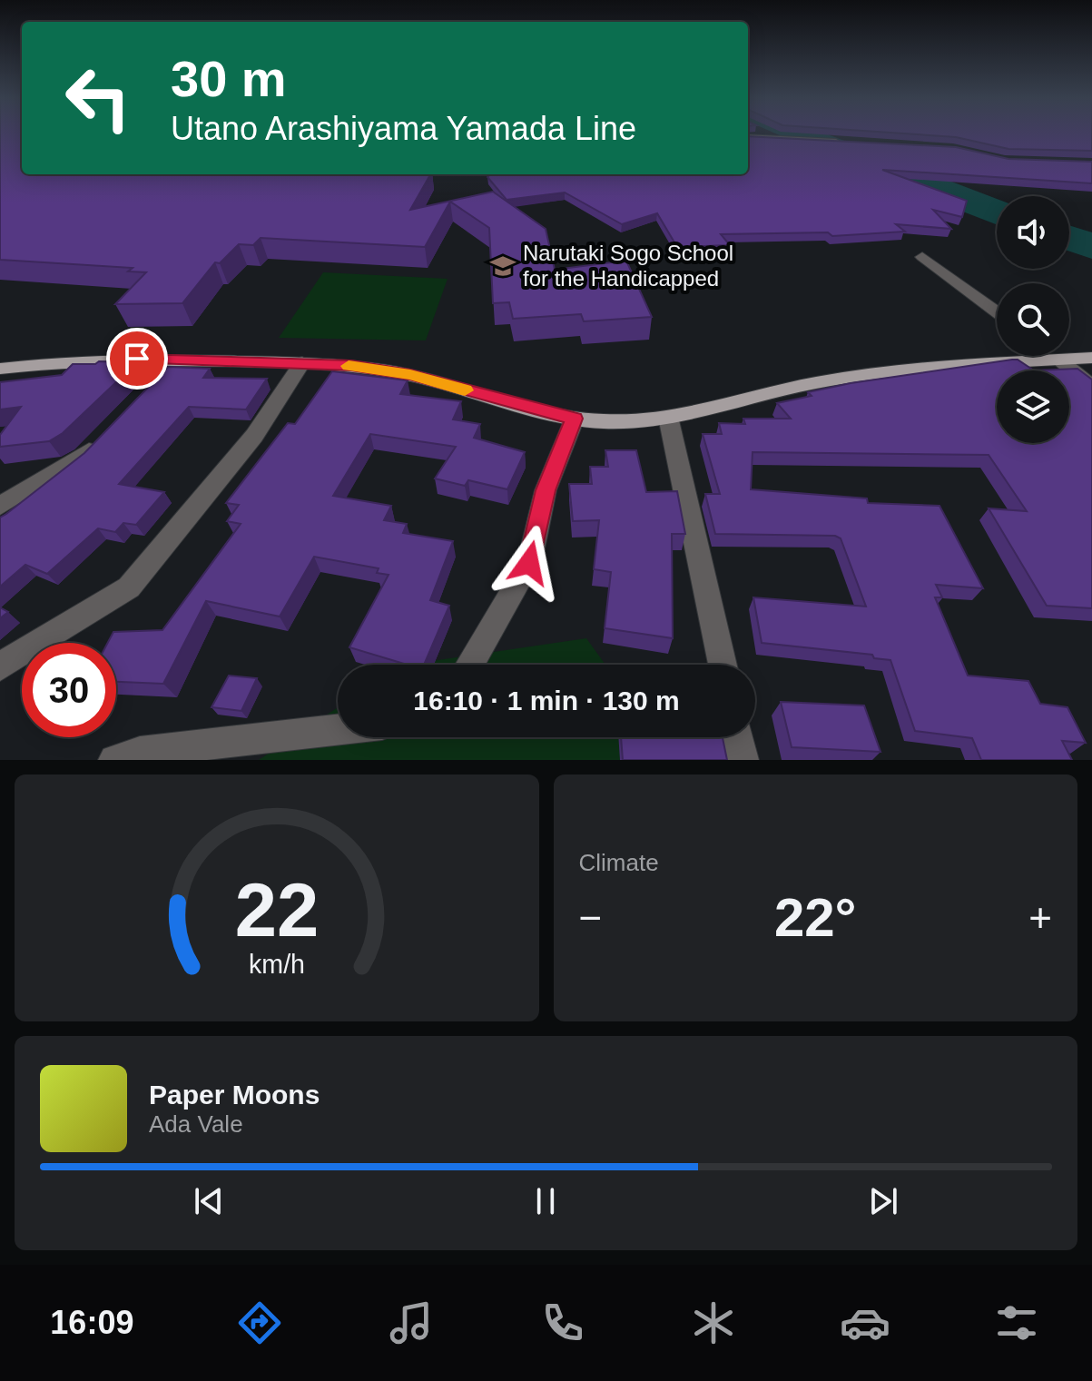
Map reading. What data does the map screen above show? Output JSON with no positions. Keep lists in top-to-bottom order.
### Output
{
  "places": {
    "school or university": ["Narutaki Sogo School for the Handicapped"]
  },
  "page": {
    "turn": ["30 m", "Utano Arashiyama Yamada Line"],
    "limit": "30",
    "trip": "16:10 · 1 min · 130 m",
    "tile": "Climate",
    "heat": ["−", "22°", "+"],
    "song": ["Paper Moons", "Ada Vale"],
    "tabs": "16:09",
    "gauge": ["22", "km/h"]
  }
}
